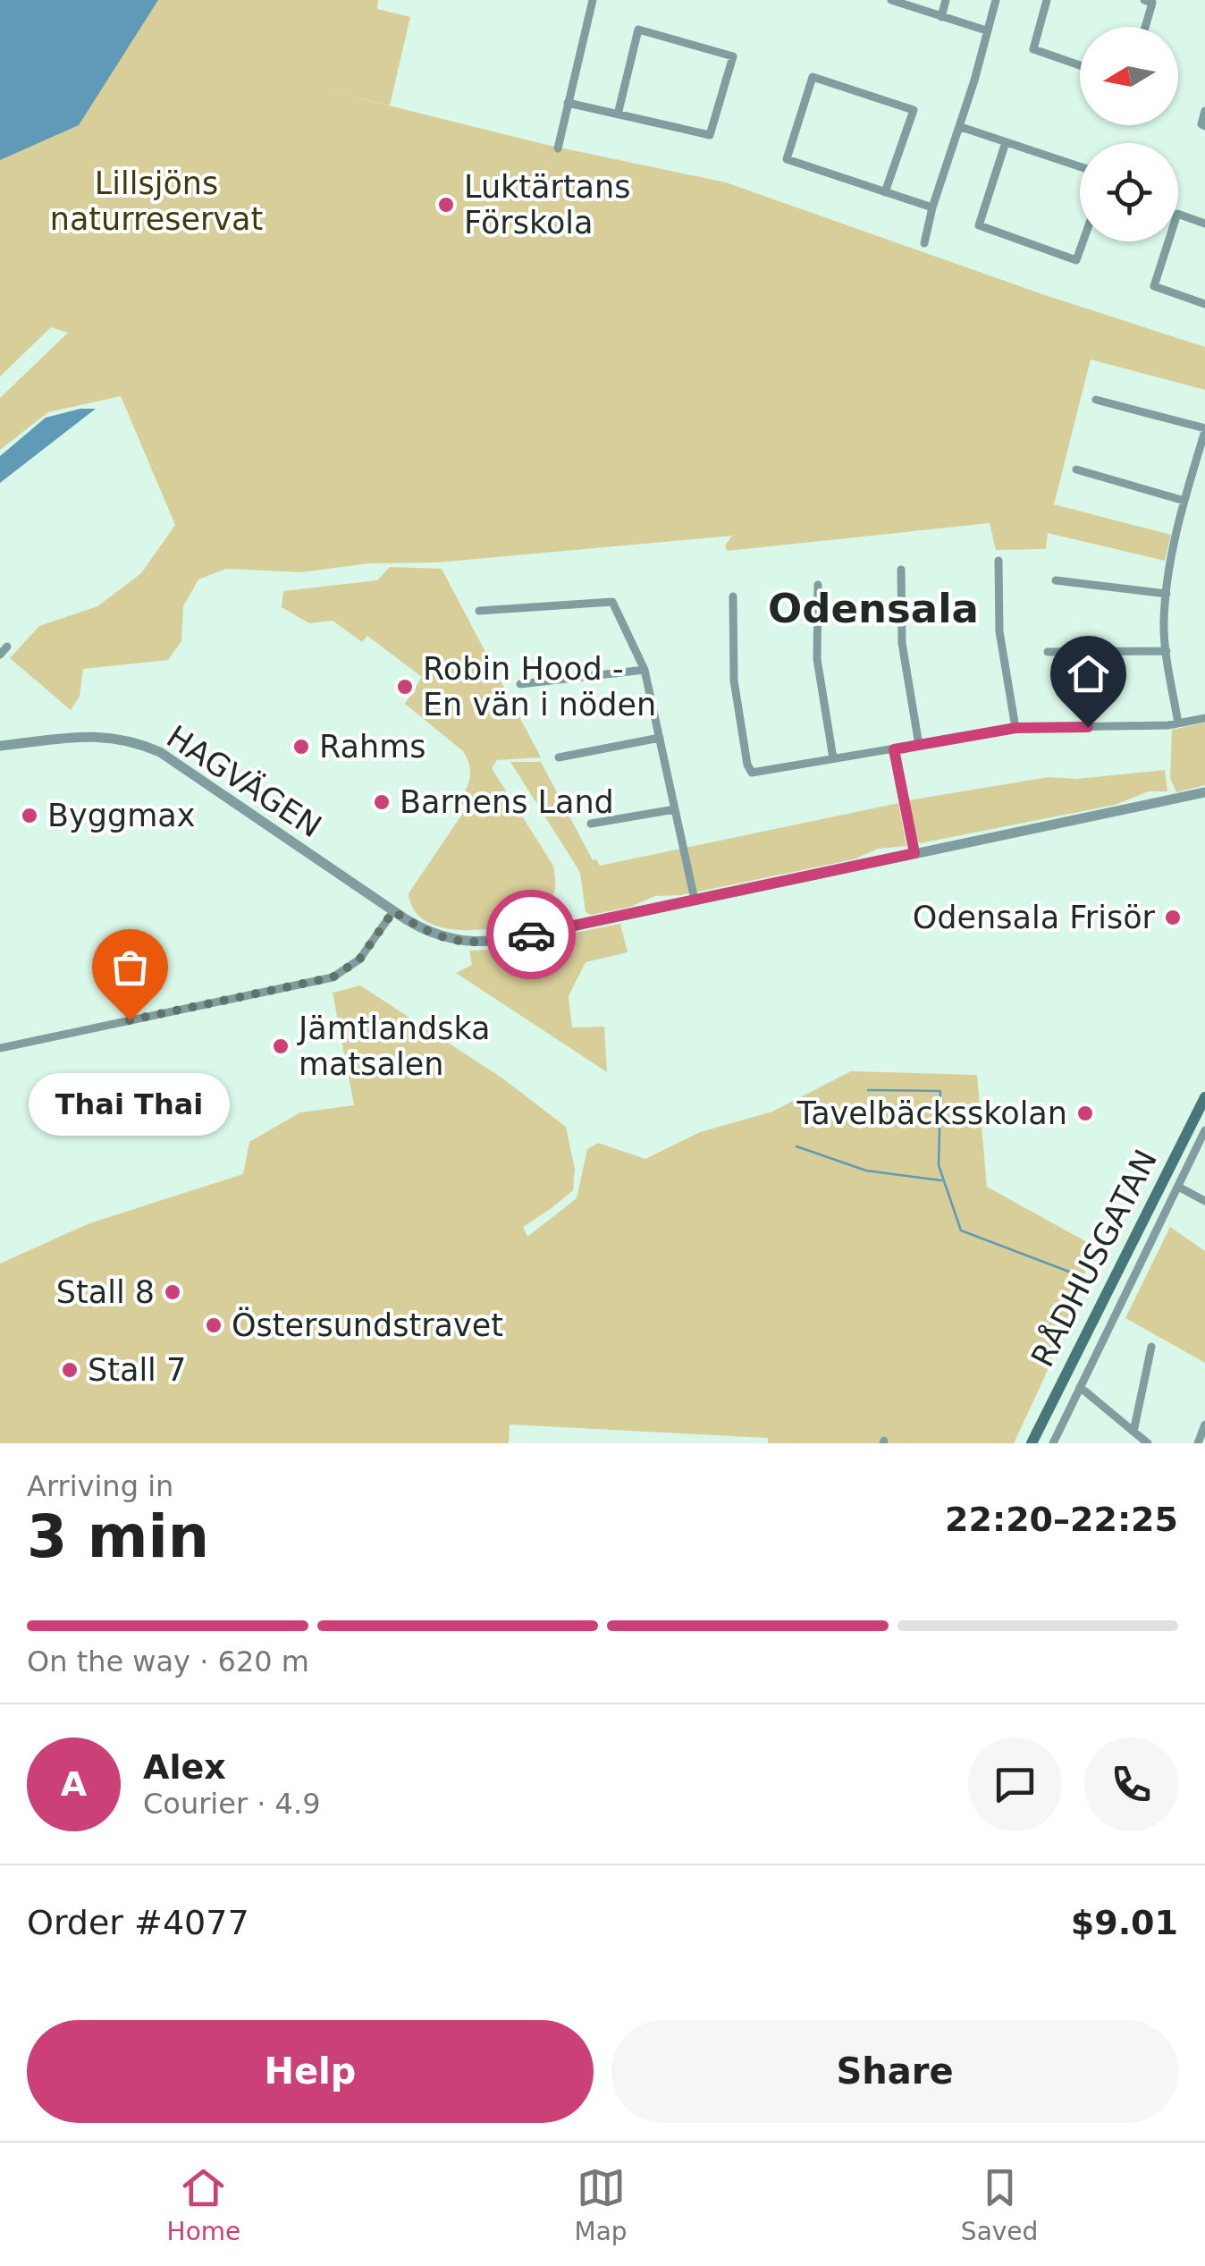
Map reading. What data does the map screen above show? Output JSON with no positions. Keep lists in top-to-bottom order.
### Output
{
  "streets": {
    "main road": ["RÅDHUSGATAN"],
    "street": ["HAGVÄGEN"]
  },
  "districts": ["Odensala"],
  "parks": ["Lillsjöns naturreservat"],
  "places": [
    "Luktärtans Förskola",
    "Robin Hood - En vän i nöden",
    "Rahms",
    "Barnens Land",
    "Byggmax",
    "Odensala Frisör",
    "Thai Thai",
    "Jämtlandska matsalen",
    "Tavelbäcksskolan",
    "Stall 8",
    "Östersundstravet",
    "Stall 7"
  ],
  "north": "left",
  "page": {
    "bubble": "Thai Thai",
    "heading": ["3 min", "Arriving in", "22:20–22:25"],
    "panel": [
      "Alex",
      "Courier · 4.9",
      "Order #4077",
      "$9.01"
    ],
    "bar": "On the way · 620 m",
    "round": "A",
    "buttons": ["Help", "Share"],
    "tabs": ["Home", "Map", "Saved"]
  }
}
